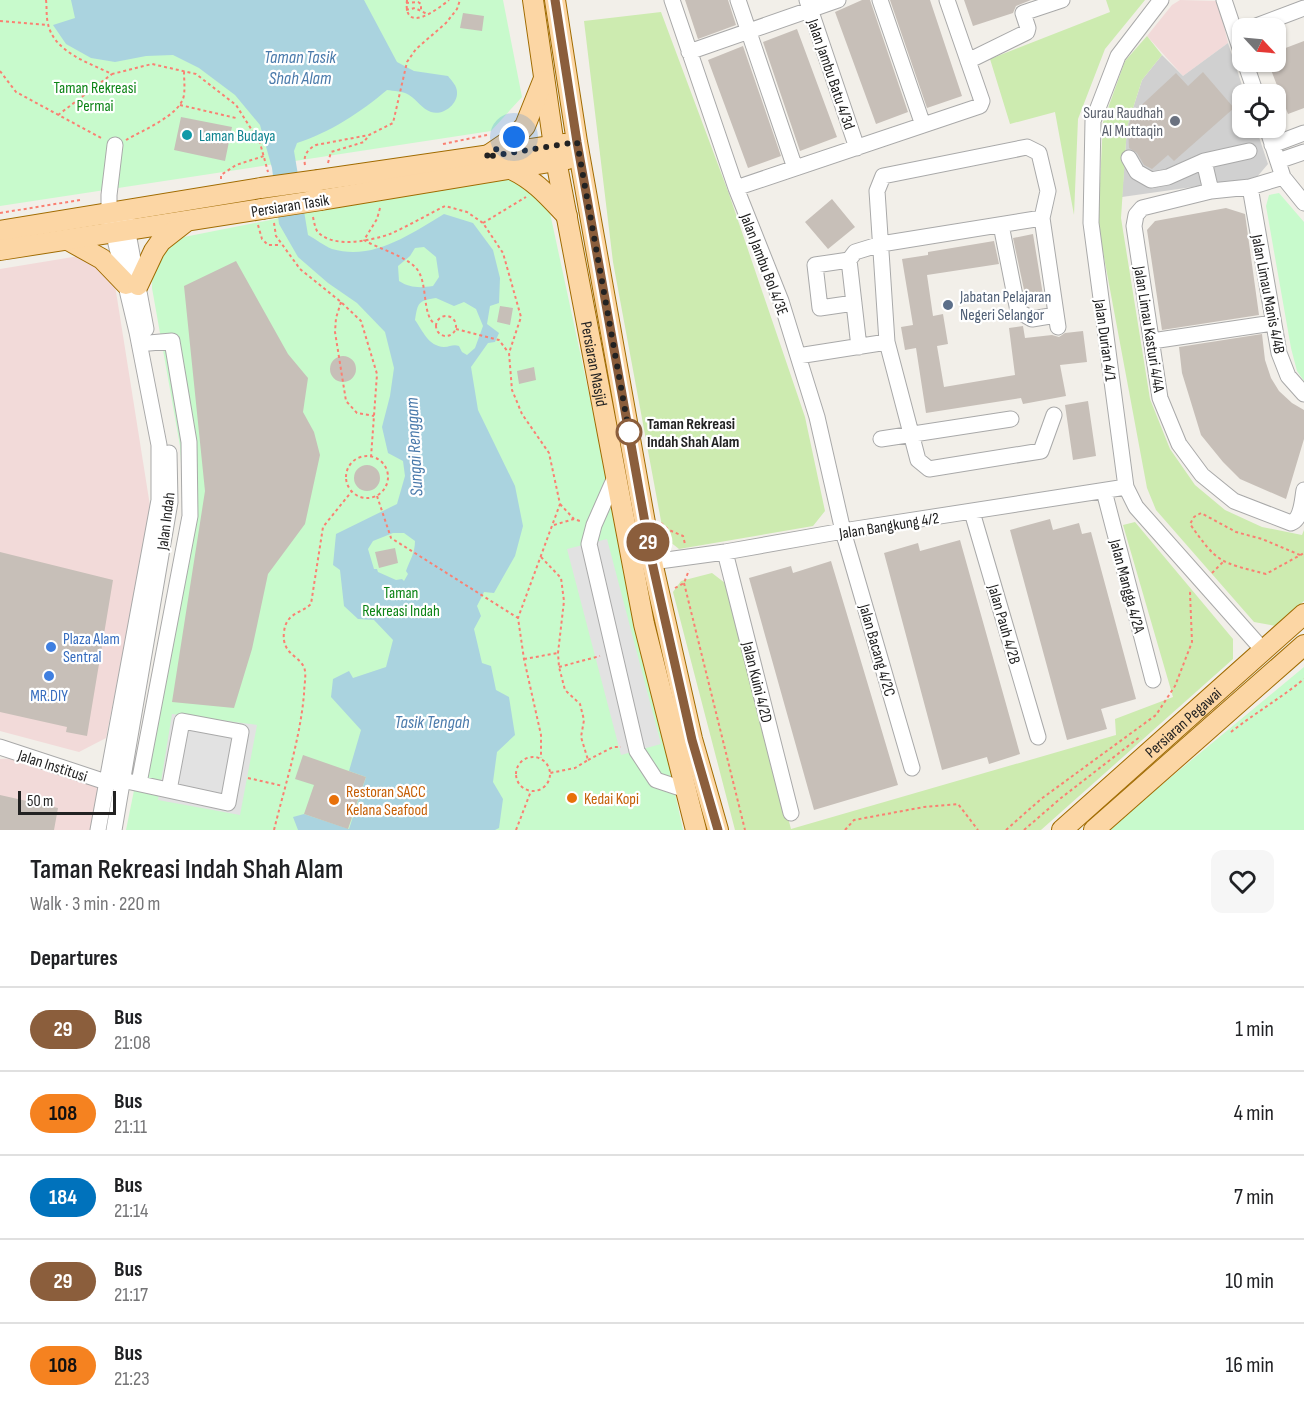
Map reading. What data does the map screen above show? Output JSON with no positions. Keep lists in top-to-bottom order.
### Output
{
  "streets": {
    "main road": ["Persiaran Tasik", "Persiaran Masjid", "Persiaran Pegawai"],
    "street": [
      "Jalan Jambu Batu 4/3d",
      "Jalan Jambu Bol 4/3E",
      "Jalan Limau Manis 4/4B",
      "Jalan Limau Kasturi 4/4A",
      "Jalan Durian 4/1",
      "Jalan Indah",
      "Jalan Bangkung 4/2",
      "Jalan Mangga 4/2A",
      "Jalan Pauh 4/2B",
      "Jalan Bacang 4/2C",
      "Jalan Kuini 4/2D",
      "Jalan Institusi"
    ]
  },
  "crossings": [
    ["Persiaran Tasik", "Persiaran Masjid"],
    ["Persiaran Tasik", "Jalan Indah"],
    ["Jalan Jambu Bol 4/3E", "Jalan Bangkung 4/2"],
    ["Jalan Jambu Bol 4/3E", "Jalan Bacang 4/2C"],
    ["Jalan Durian 4/1", "Jalan Bangkung 4/2"],
    ["Jalan Durian 4/1", "Persiaran Pegawai"],
    ["Persiaran Masjid", "Jalan Bangkung 4/2"],
    ["Jalan Indah", "Jalan Institusi"],
    ["Jalan Bangkung 4/2", "Jalan Mangga 4/2A"],
    ["Jalan Bangkung 4/2", "Jalan Pauh 4/2B"],
    ["Jalan Bangkung 4/2", "Jalan Bacang 4/2C"],
    ["Jalan Bangkung 4/2", "Jalan Kuini 4/2D"]
  ],
  "water": ["Taman Tasik Shah Alam", "Sungai Renggam", "Tasik Tengah"],
  "parks": ["Taman Rekreasi Permai", "Taman Rekreasi Indah"],
  "places": [
    "Surau Raudhah Al Muttaqin",
    "Laman Budaya",
    "Jabatan Pelajaran Negeri Selangor",
    "Taman Rekreasi Indah Shah Alam",
    "Plaza Alam Sentral",
    "MR.DIY",
    "Kedai Kopi",
    "Restoran SACC Kelana Seafood"
  ],
  "lines": ["bus line 29"],
  "scale_bar": "50 m",
  "north": "bottom right",
  "page": {
    "on_map": "29",
    "scale": "50 m",
    "heading": [
      ["Taman Rekreasi Indah Shah Alam", "Walk · 3 min · 220 m"],
      "Departures"
    ],
    "list": [
      {
        "mark": "29",
        "name": "Bus",
        "note": "21:08",
        "value": "1 min"
      },
      {
        "mark": "108",
        "name": "Bus",
        "note": "21:11",
        "value": "4 min"
      },
      {
        "mark": "184",
        "name": "Bus",
        "note": "21:14",
        "value": "7 min"
      },
      {
        "mark": "29",
        "name": "Bus",
        "note": "21:17",
        "value": "10 min"
      },
      {
        "mark": "108",
        "name": "Bus",
        "note": "21:23",
        "value": "16 min"
      }
    ]
  }
}
